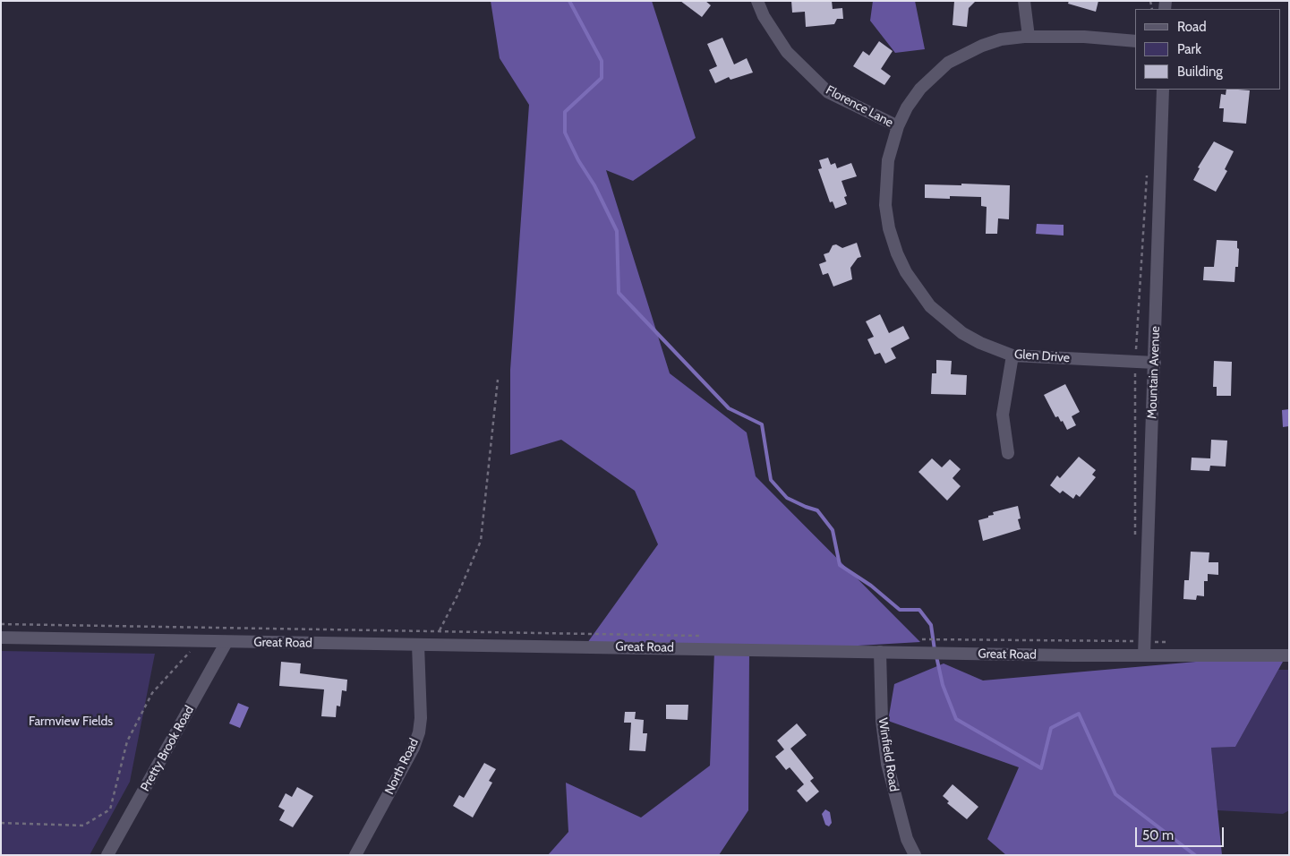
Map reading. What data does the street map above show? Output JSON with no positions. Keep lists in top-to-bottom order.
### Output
{
  "streets": {
    "street": [
      "Florence Lane",
      "Glen Drive",
      "Mountain Avenue",
      "Great Road",
      "Pretty Brook Road",
      "Winfield Road",
      "North Road"
    ]
  },
  "crossings": [
    ["Florence Lane", "Glen Drive"],
    ["Glen Drive", "Mountain Avenue"],
    ["Mountain Avenue", "Great Road"],
    ["Great Road", "Pretty Brook Road"],
    ["Great Road", "Winfield Road"],
    ["Great Road", "North Road"]
  ],
  "parks": ["Farmview Fields"],
  "legend": ["Road", "Park", "Building"],
  "scale_bar": "50 m"
}
